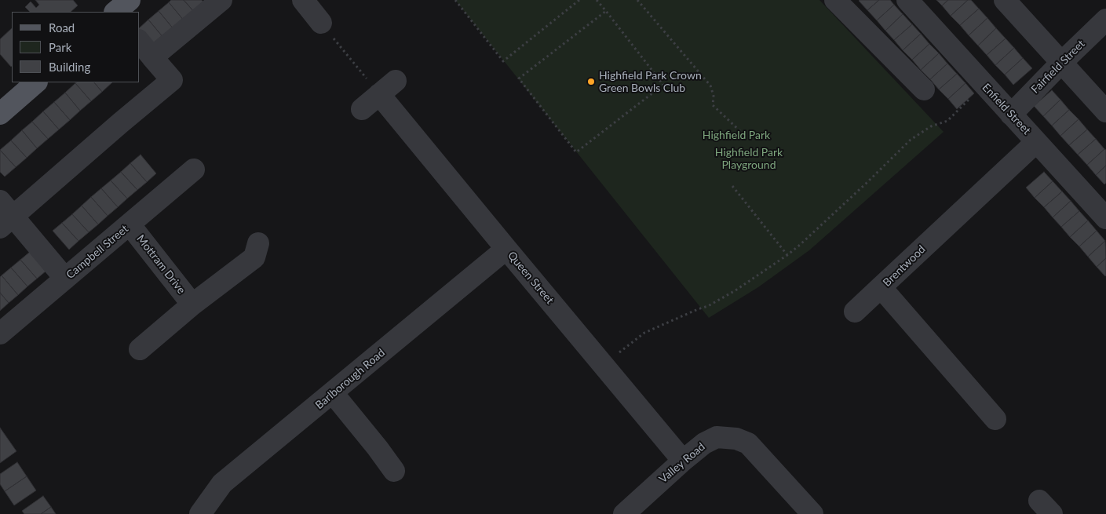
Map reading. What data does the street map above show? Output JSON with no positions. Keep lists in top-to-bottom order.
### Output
{
  "streets": {
    "street": [
      "Fairfield Street",
      "Enfield Street",
      "Campbell Street",
      "Mottram Drive",
      "Brentwood",
      "Queen Street",
      "Barlborough Road",
      "Valley Road"
    ]
  },
  "crossings": [
    ["Fairfield Street", "Enfield Street"],
    ["Enfield Street", "Brentwood"],
    ["Campbell Street", "Mottram Drive"],
    ["Queen Street", "Barlborough Road"],
    ["Queen Street", "Valley Road"]
  ],
  "parks": ["Highfield Park", "Highfield Park Playground"],
  "places": ["Highfield Park Crown Green Bowls Club"],
  "legend": ["Road", "Park", "Building"]
}
